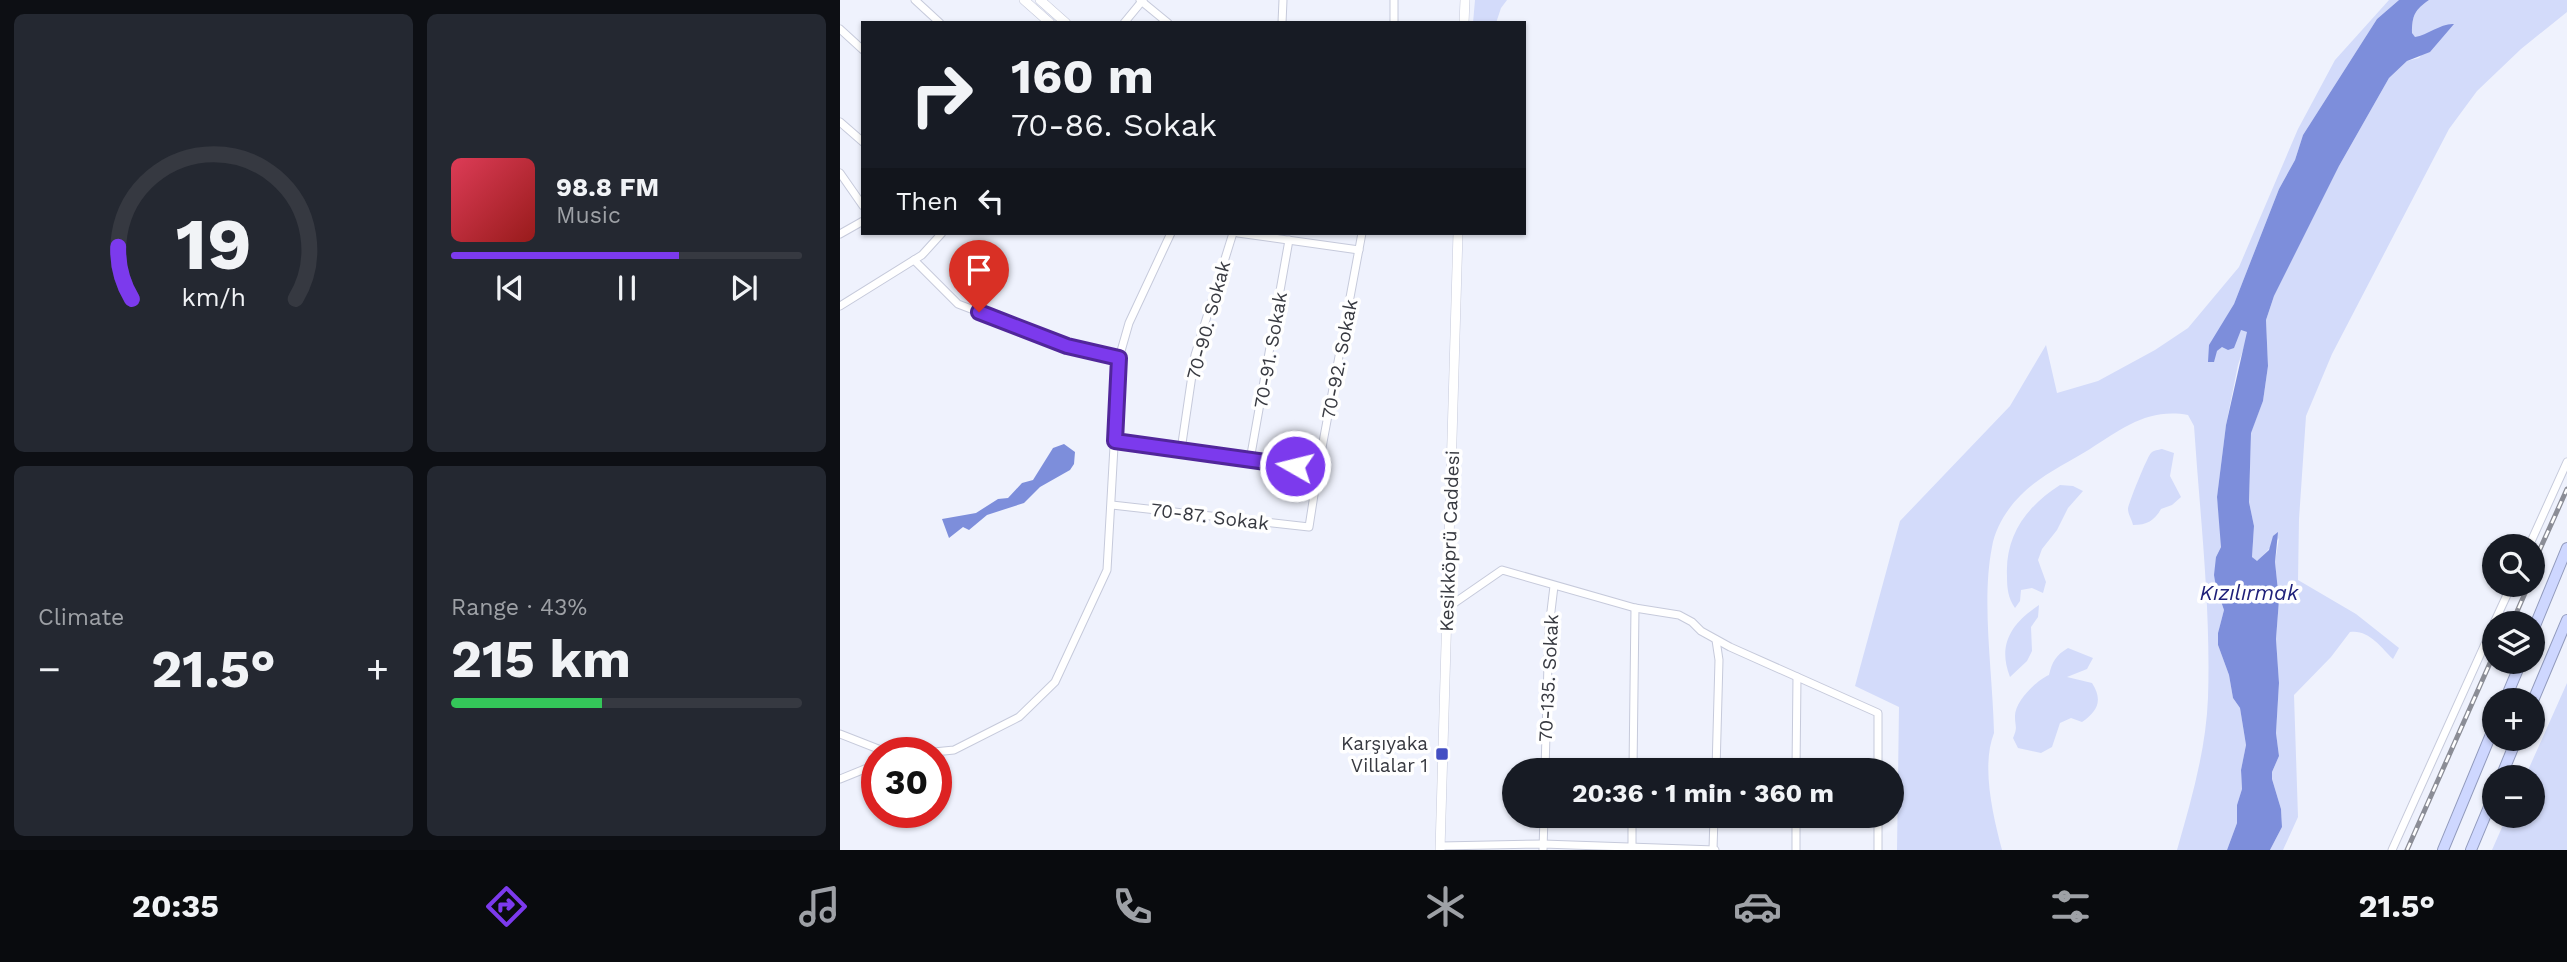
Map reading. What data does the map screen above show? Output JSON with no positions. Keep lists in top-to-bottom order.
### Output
{
  "streets": {
    "street": [
      "70-90. Sokak",
      "70-91. Sokak",
      "70-92. Sokak",
      "70-87. Sokak",
      "Kesikköprü Caddesi",
      "70-135. Sokak"
    ]
  },
  "crossings": [
    ["70-92. Sokak", "70-87. Sokak"]
  ],
  "water": ["Kızılırmak"],
  "places": {
    "transit": ["Karşıyaka Villalar 1"]
  },
  "page": {
    "turn": ["160 m", "70-86. Sokak"],
    "song": ["98.8 FM", "Music"],
    "then": "Then",
    "tile": [
      "Climate",
      ["Range · 43%", "215 km"]
    ],
    "map_buttons": ["+", "−"],
    "heat": ["−", "21.5°", "+"],
    "limit": "30",
    "trip": "20:36 · 1 min · 360 m",
    "tabs": ["20:35", "21.5°"],
    "gauge": ["19", "km/h"]
  }
}
